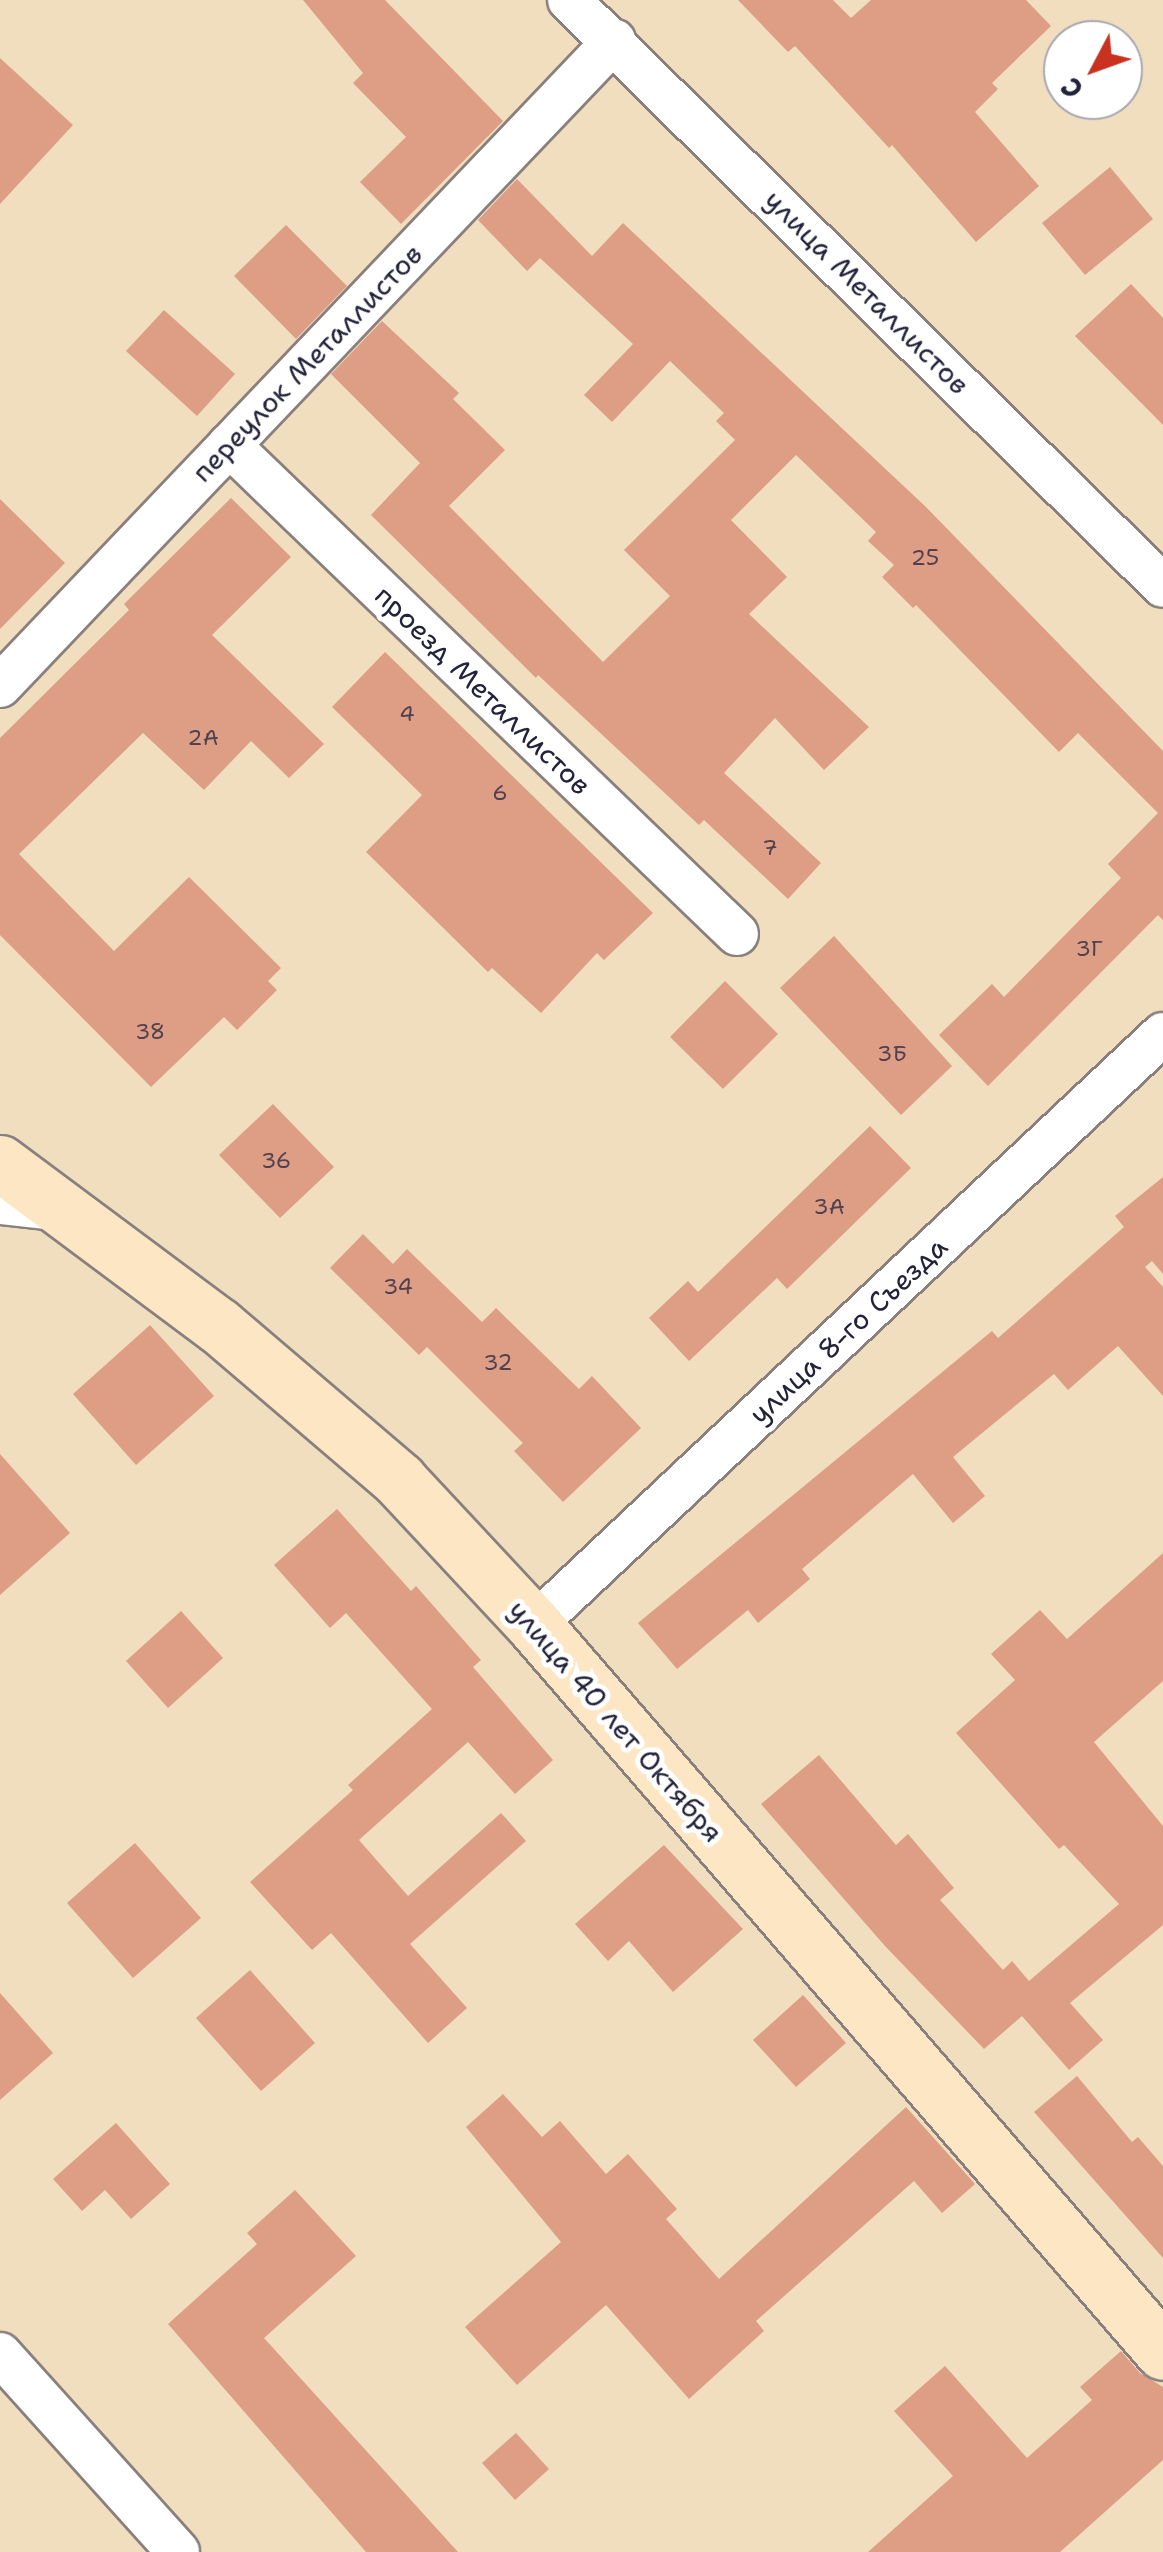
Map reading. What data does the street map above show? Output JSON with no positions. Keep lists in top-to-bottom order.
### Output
{
  "streets": {
    "street": [
      "улица Металлистов",
      "переулок Металлистов",
      "проезд Металлистов",
      "улица 8-го Съезда",
      "улица 40 лет Октября"
    ]
  },
  "crossings": [
    ["улица Металлистов", "переулок Металлистов"],
    ["переулок Металлистов", "проезд Металлистов"],
    ["улица 8-го Съезда", "улица 40 лет Октября"]
  ],
  "house_numbers": [
    "25",
    "4",
    "2А",
    "6",
    "7",
    "3Г",
    "38",
    "3Б",
    "36",
    "3А",
    "34",
    "32"
  ],
  "north": "bottom left"
}
